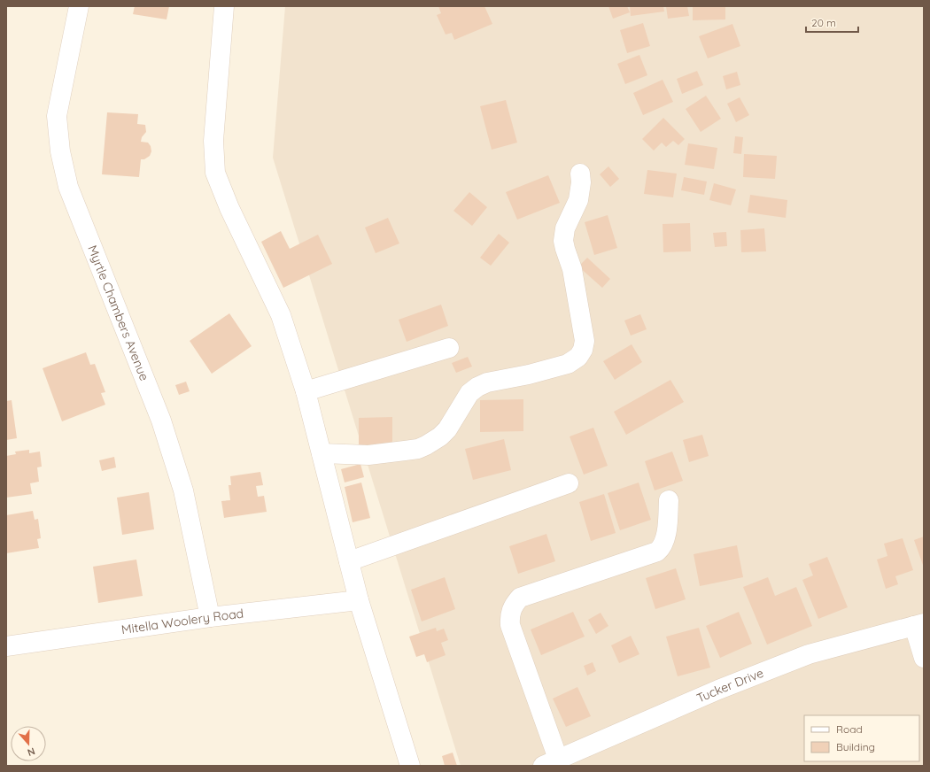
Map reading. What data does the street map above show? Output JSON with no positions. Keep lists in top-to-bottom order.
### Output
{
  "streets": {
    "street": ["Myrtle Chambers Avenue", "Mitella Woolery Road", "Tucker Drive"]
  },
  "crossings": [
    ["Myrtle Chambers Avenue", "Mitella Woolery Road"]
  ],
  "legend": ["Road", "Building"],
  "scale_bar": "20 m",
  "north": "bottom"
}
